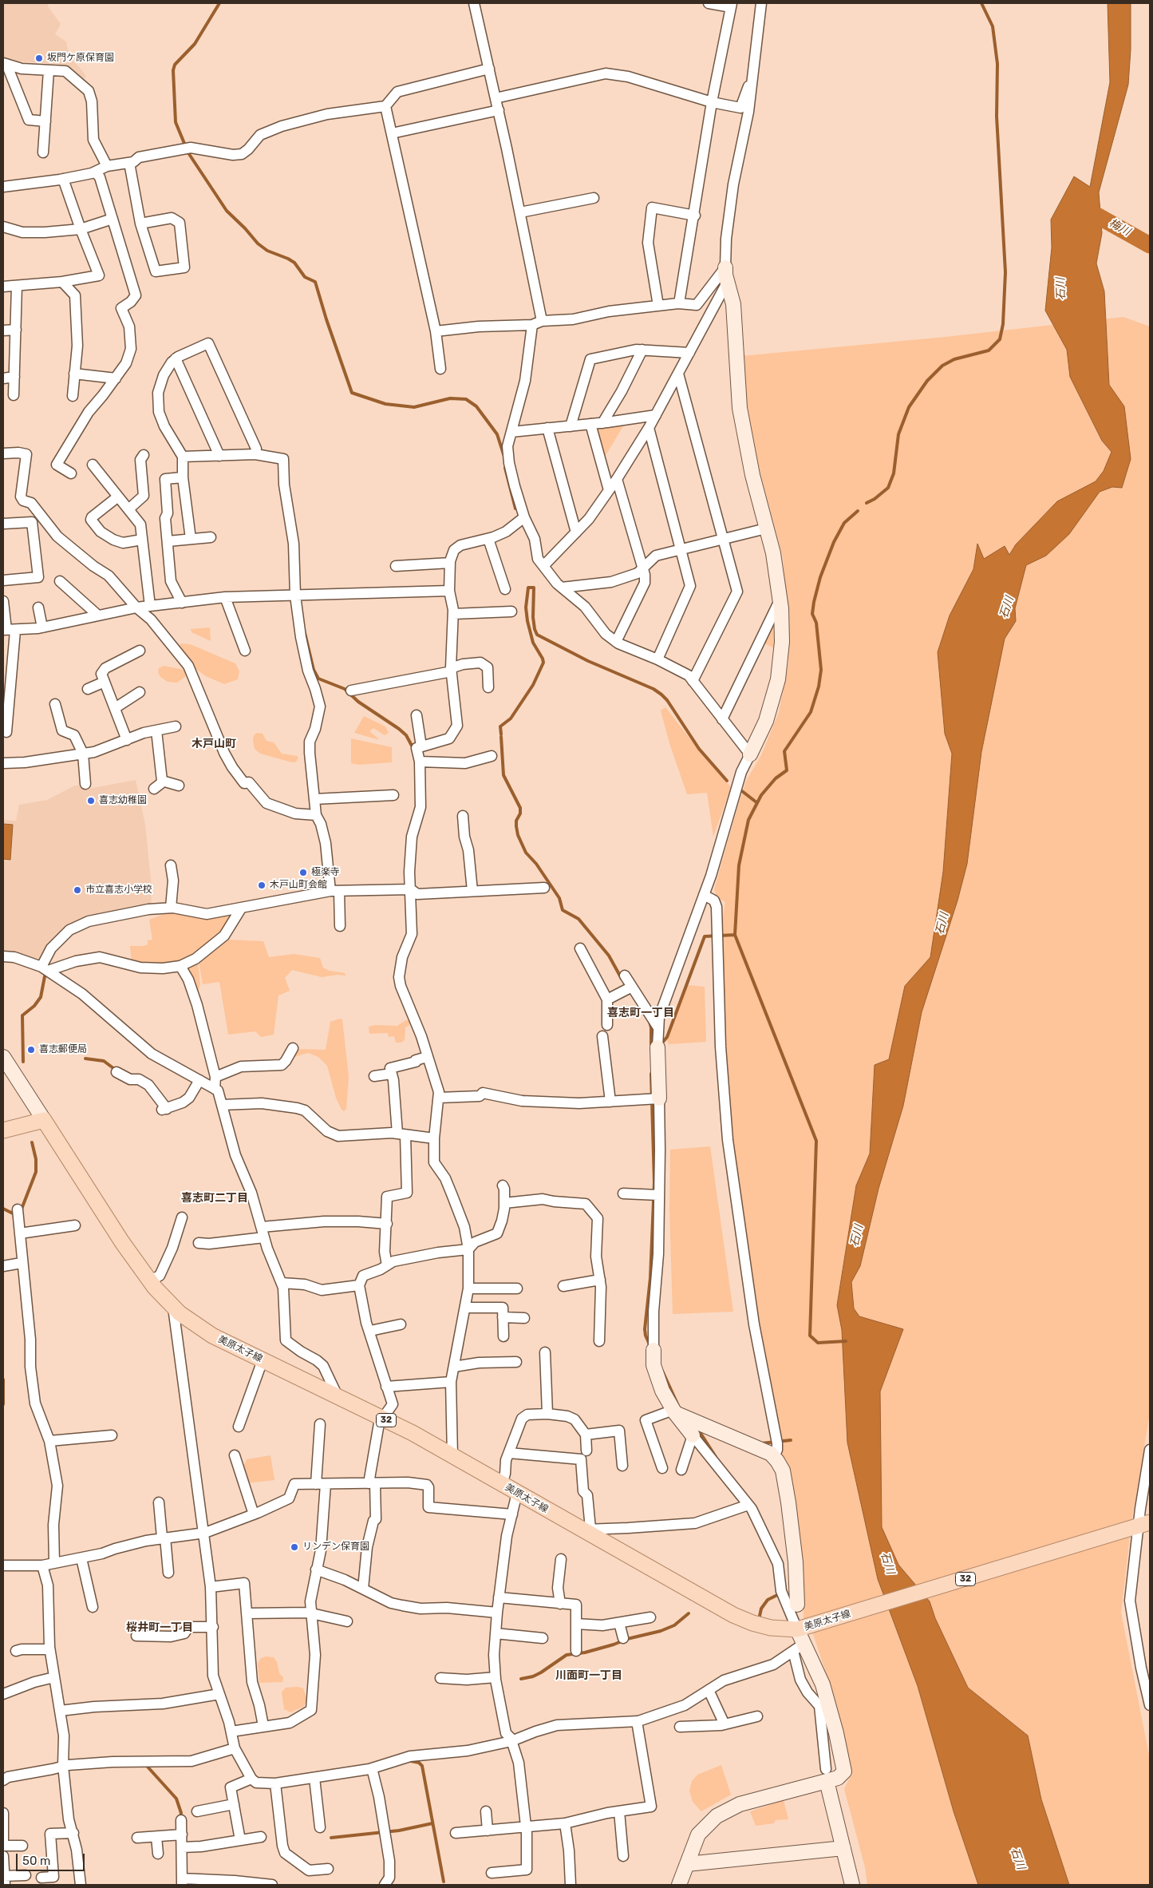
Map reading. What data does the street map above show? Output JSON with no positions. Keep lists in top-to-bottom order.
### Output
{
  "streets": {
    "main road": ["美原太子線", "32"]
  },
  "districts": [
    "木戸山町",
    "喜志町一丁目",
    "喜志町二丁目",
    "桜井町一丁目",
    "川面町一丁目"
  ],
  "water": ["梅川", "石川"],
  "places": [
    "坂門ケ原保育園",
    "喜志幼稚園",
    "極楽寺",
    "木戸山町会館",
    "市立喜志小学校",
    "喜志郵便局",
    "リンデン保育園"
  ],
  "scale_bar": "50 m"
}
